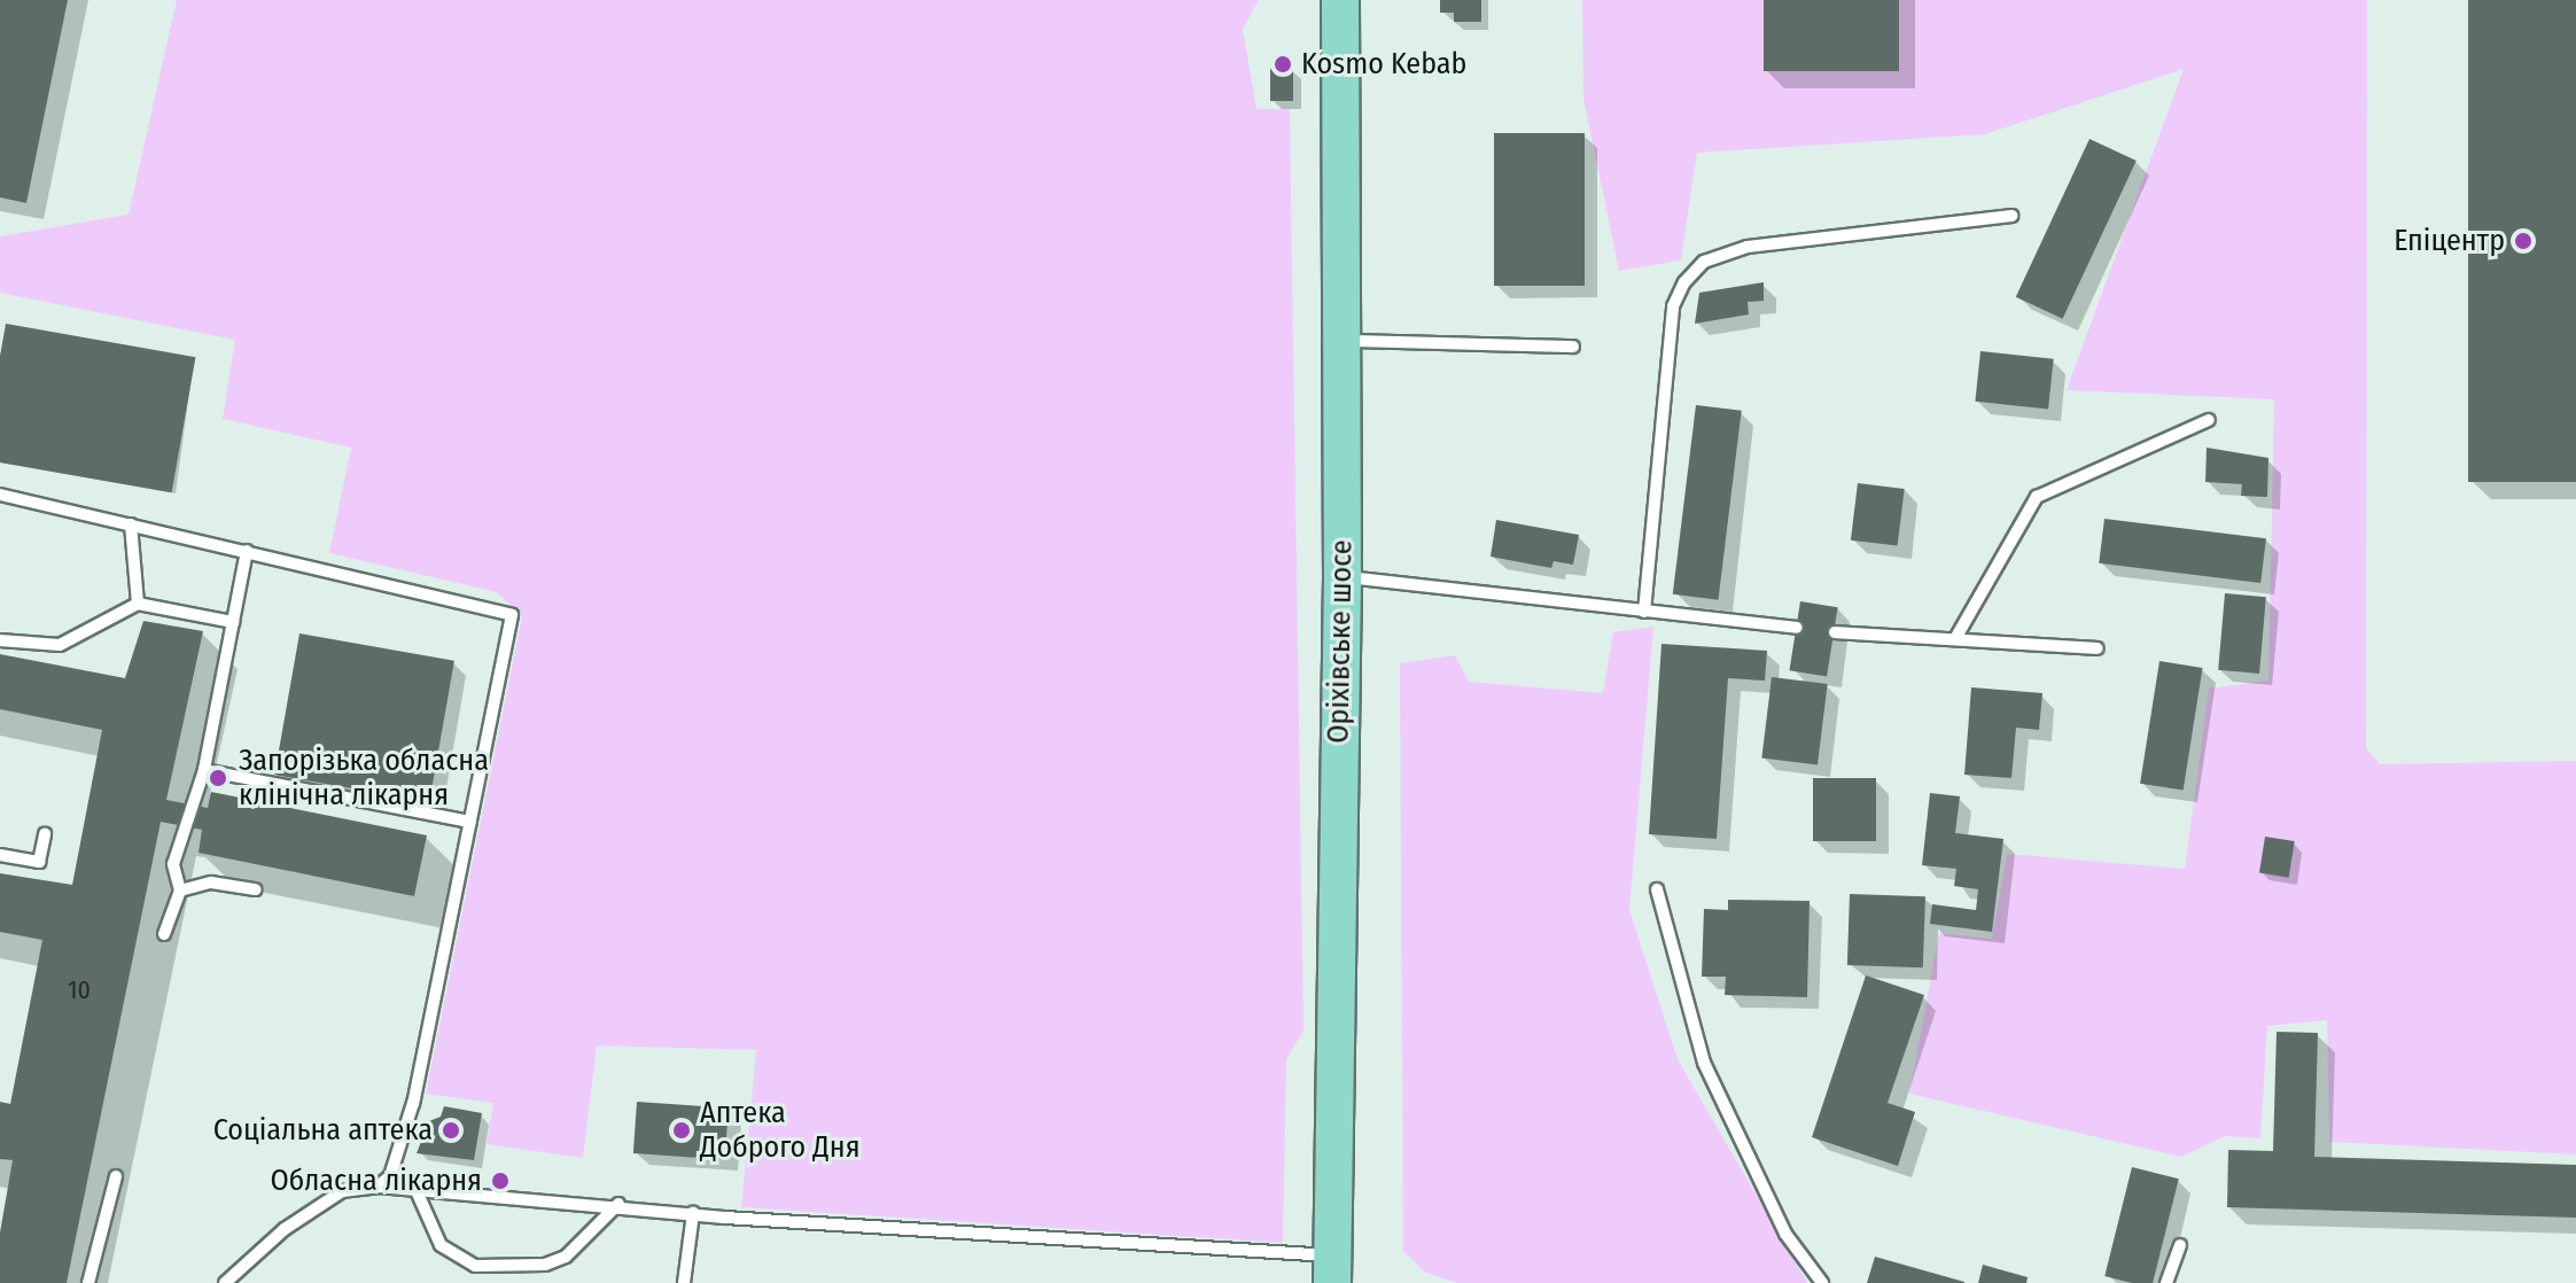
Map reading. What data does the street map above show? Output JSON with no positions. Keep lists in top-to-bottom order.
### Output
{
  "streets": {
    "main road": ["Оріхівське шосе"]
  },
  "places": [
    "Kosmo Kebab",
    "Епіцентр",
    "Запорізька обласна клінічна лікарня",
    "Соціальна аптека",
    "Аптека Доброго Дня",
    "Обласна лікарня"
  ],
  "house_numbers": ["10"]
}
